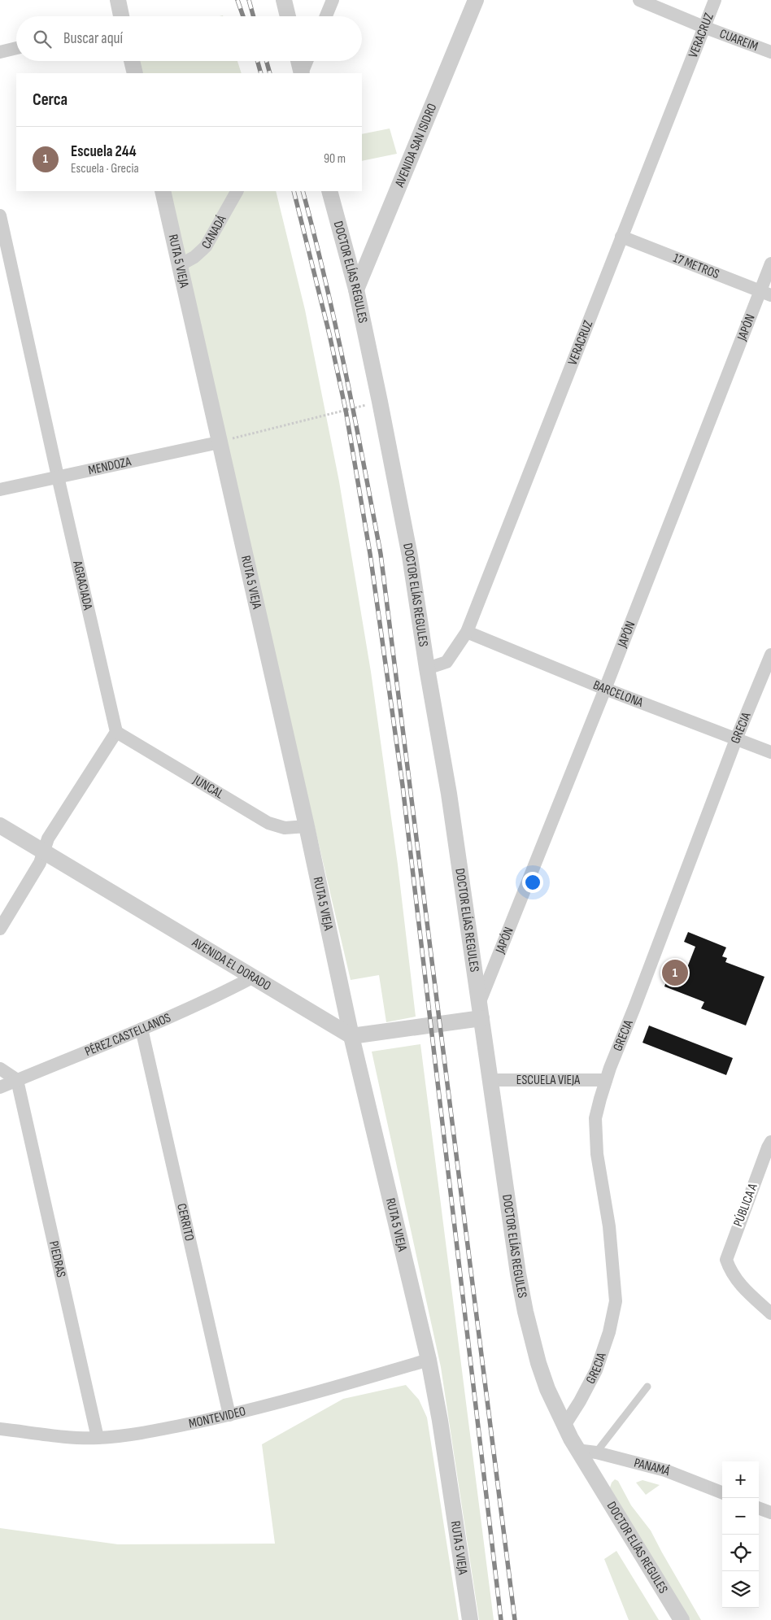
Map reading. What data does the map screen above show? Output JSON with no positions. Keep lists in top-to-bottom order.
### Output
{
  "streets": {
    "street": [
      "VERACRUZ",
      "CUAREIM",
      "AVENIDA SAN ISIDRO",
      "CANADÁ",
      "RUTA 5 VIEJA",
      "17 METROS",
      "DOCTOR ELÍAS REGULES",
      "JAPÓN",
      "MENDOZA",
      "AGRACIADA",
      "BARCELONA",
      "GRECIA",
      "JUNCAL",
      "AVENIDA EL DORADO",
      "PÉREZ CASTELLANOS",
      "ESCUELA VIEJA",
      "PÚBLICA A",
      "CERRITO",
      "PIEDRAS",
      "MONTEVIDEO",
      "PANAMÁ"
    ]
  },
  "crossings": [
    ["VERACRUZ", "CUAREIM"],
    ["VERACRUZ", "17 METROS"],
    ["VERACRUZ", "DOCTOR ELÍAS REGULES"],
    ["VERACRUZ", "BARCELONA"],
    ["AVENIDA SAN ISIDRO", "DOCTOR ELÍAS REGULES"],
    ["CANADÁ", "RUTA 5 VIEJA"],
    ["RUTA 5 VIEJA", "MENDOZA"],
    ["RUTA 5 VIEJA", "JUNCAL"],
    ["RUTA 5 VIEJA", "AVENIDA EL DORADO"],
    ["RUTA 5 VIEJA", "MONTEVIDEO"],
    ["17 METROS", "JAPÓN"],
    ["DOCTOR ELÍAS REGULES", "JAPÓN"],
    ["DOCTOR ELÍAS REGULES", "GRECIA"],
    ["DOCTOR ELÍAS REGULES", "ESCUELA VIEJA"],
    ["DOCTOR ELÍAS REGULES", "PANAMÁ"],
    ["JAPÓN", "BARCELONA"],
    ["MENDOZA", "AGRACIADA"],
    ["AGRACIADA", "JUNCAL"],
    ["BARCELONA", "GRECIA"],
    ["GRECIA", "ESCUELA VIEJA"],
    ["AVENIDA EL DORADO", "PÉREZ CASTELLANOS"],
    ["PÉREZ CASTELLANOS", "CERRITO"],
    ["PÉREZ CASTELLANOS", "PIEDRAS"],
    ["CERRITO", "MONTEVIDEO"],
    ["PIEDRAS", "MONTEVIDEO"]
  ],
  "page": {
    "search": "Buscar aquí",
    "heading": "Cerca",
    "list": [
      {
        "mark": "1",
        "name": "Escuela 244",
        "note": "Escuela · Grecia",
        "value": "90 m"
      }
    ],
    "pins": "1",
    "map_buttons": ["+", "−"]
  }
}
